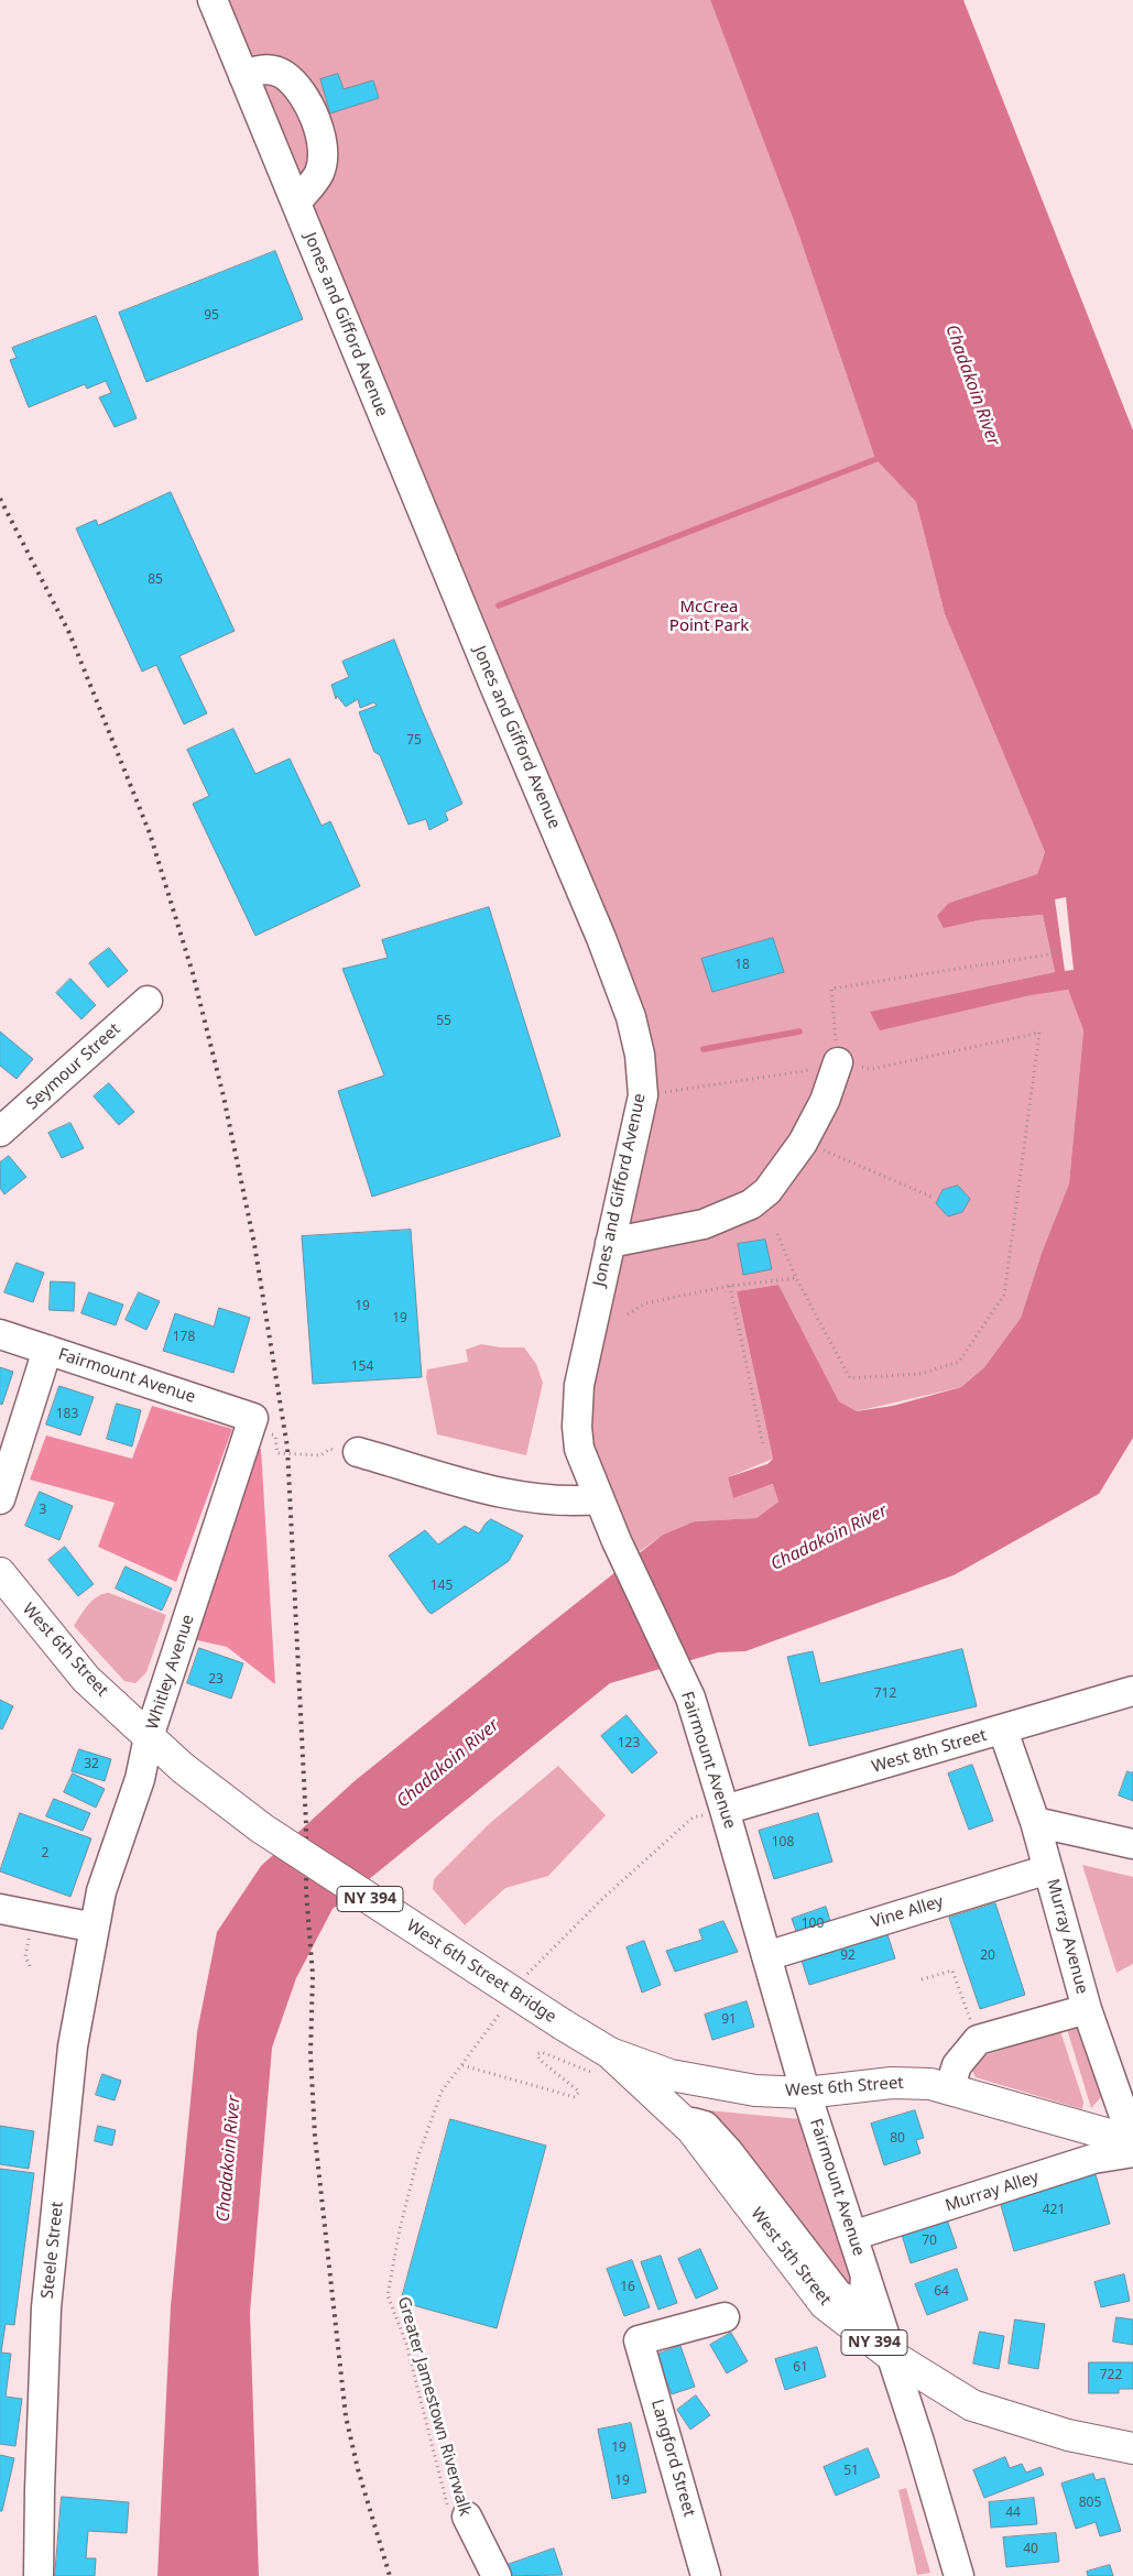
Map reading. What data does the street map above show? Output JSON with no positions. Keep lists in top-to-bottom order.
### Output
{
  "streets": {
    "main road": [
      "West 6th Street",
      "NY 394",
      "West 6th Street Bridge",
      "West 5th Street"
    ],
    "street": [
      "Jones and Gifford Avenue",
      "Seymour Street",
      "Fairmount Avenue",
      "Whitley Avenue",
      "West 8th Street",
      "Vine Alley",
      "Murray Avenue",
      "Murray Alley",
      "Steele Street",
      "Langford Street"
    ],
    "path": ["Greater Jamestown Riverwalk"]
  },
  "crossings": [
    ["Jones and Gifford Avenue", "Fairmount Avenue"],
    ["Fairmount Avenue", "West 6th Street"],
    ["Fairmount Avenue", "Whitley Avenue"],
    ["Fairmount Avenue", "West 8th Street"],
    ["Fairmount Avenue", "Vine Alley"],
    ["Fairmount Avenue", "Murray Alley"],
    ["Fairmount Avenue", "West 5th Street"],
    ["West 6th Street", "Whitley Avenue"],
    ["West 6th Street", "Murray Avenue"],
    ["West 6th Street", "West 6th Street Bridge"],
    ["West 6th Street", "West 5th Street"],
    ["Whitley Avenue", "Steele Street"],
    ["West 8th Street", "Murray Avenue"],
    ["Vine Alley", "Murray Avenue"]
  ],
  "water": ["Chadakoin River"],
  "parks": ["McCrea Point Park"],
  "house_numbers": [
    "95",
    "85",
    "75",
    "18",
    "55",
    "19",
    "19",
    "178",
    "154",
    "183",
    "3",
    "145",
    "23",
    "712",
    "123",
    "32",
    "108",
    "2",
    "100",
    "92",
    "20",
    "91",
    "80",
    "421",
    "70",
    "16",
    "64",
    "61",
    "722",
    "19",
    "51",
    "19",
    "805",
    "44",
    "40"
  ]
}
